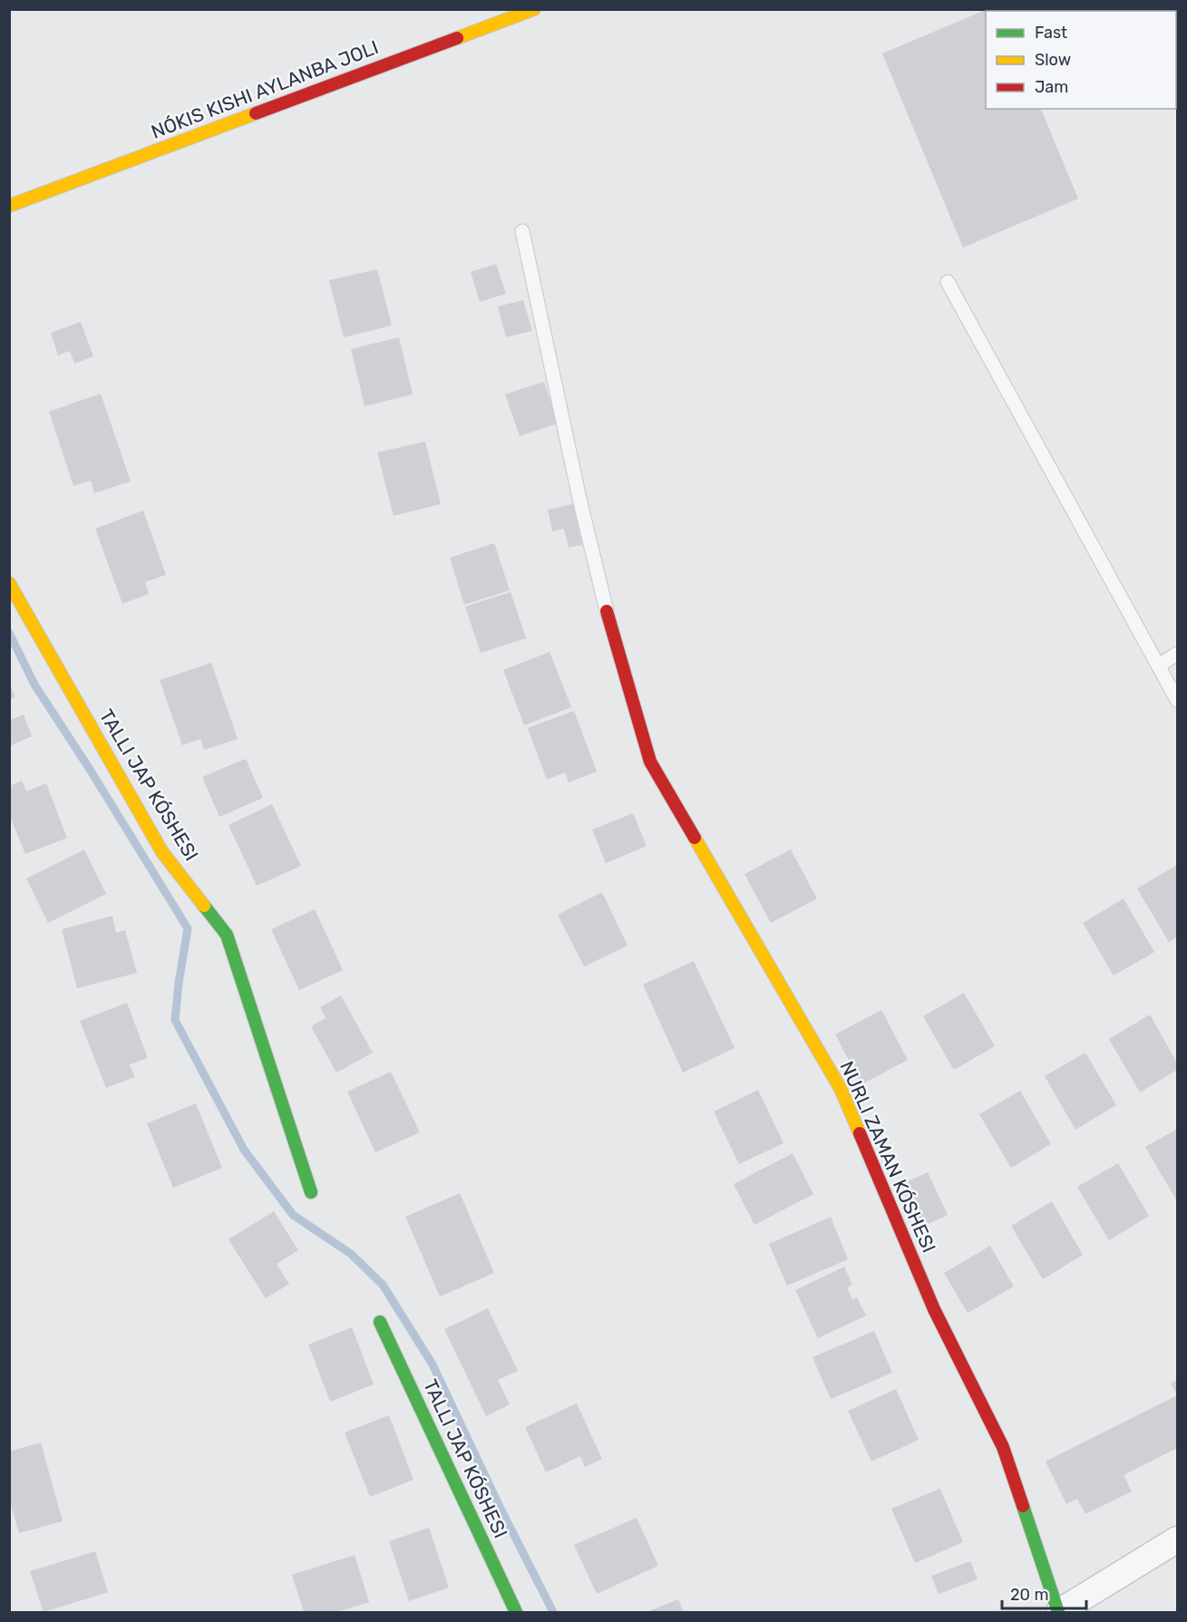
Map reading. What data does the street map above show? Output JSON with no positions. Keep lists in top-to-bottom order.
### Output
{
  "legend": ["Fast", "Slow", "Jam"],
  "scale_bar": "20 m"
}
